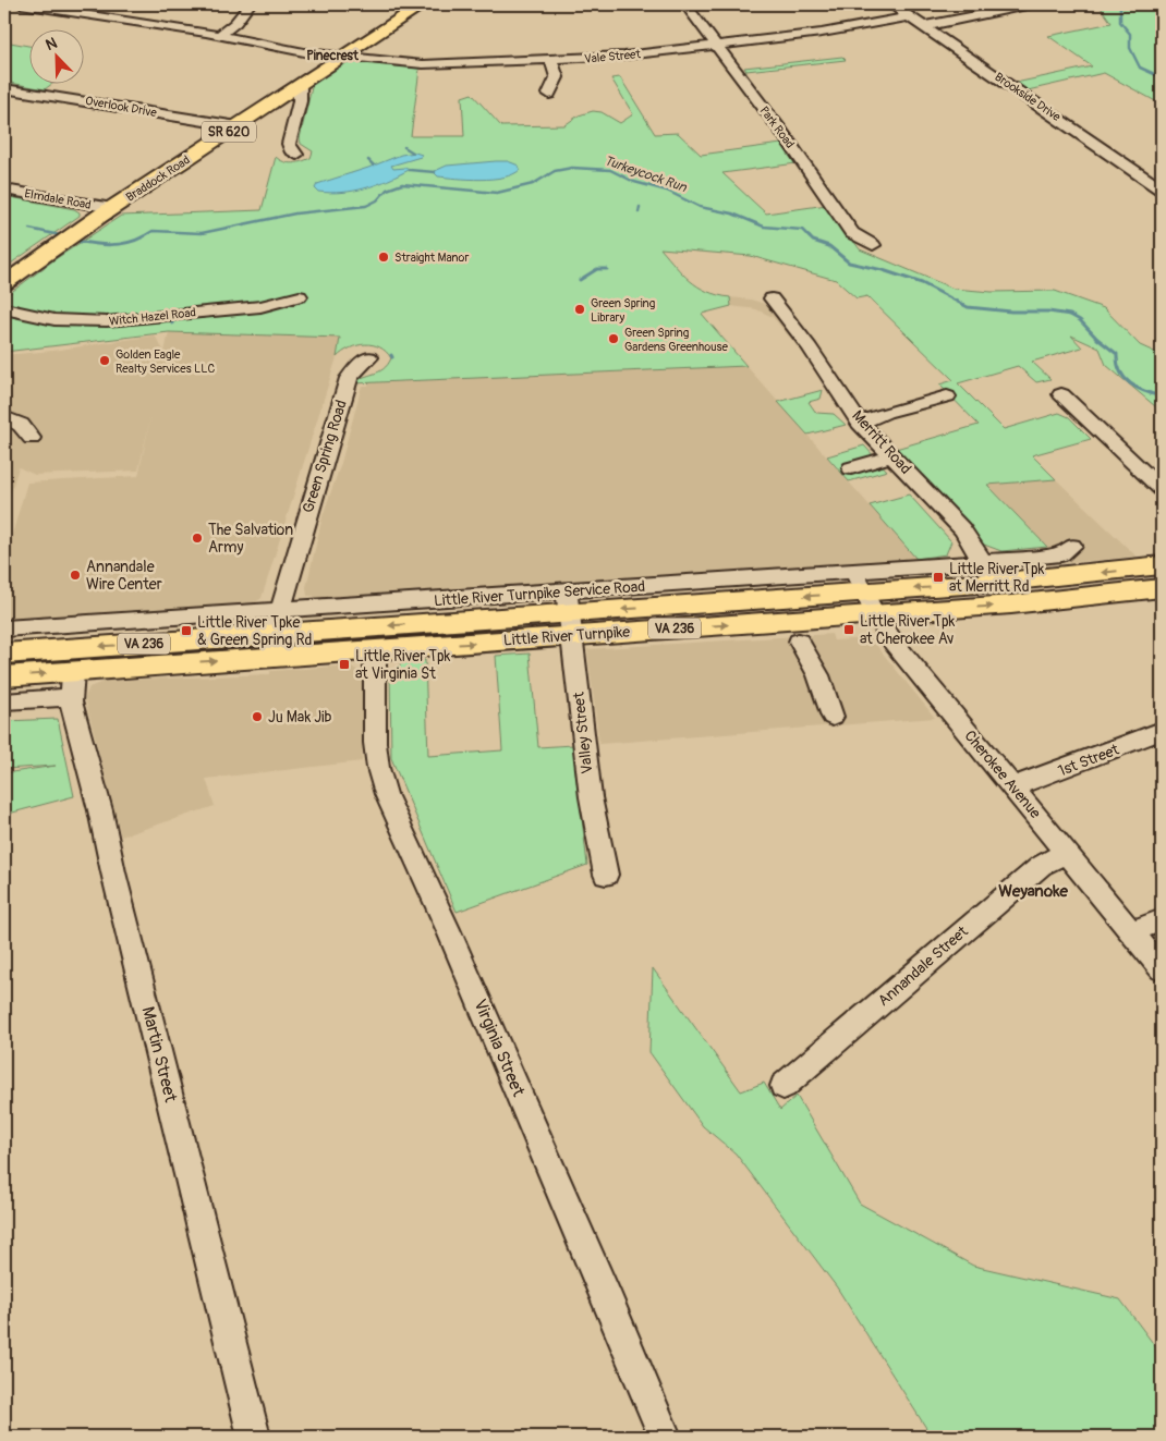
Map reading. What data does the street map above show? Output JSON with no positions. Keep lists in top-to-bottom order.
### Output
{
  "streets": {
    "main road": [
      "SR 620",
      "Braddock Road",
      "VA 236",
      "Little River Turnpike"
    ],
    "street": [
      "Vale Street",
      "Brookside Drive",
      "Overlook Drive",
      "Park Road",
      "Elmdale Road",
      "Witch Hazel Road",
      "Merritt Road",
      "Green Spring Road",
      "Little River Turnpike Service Road",
      "Valley Street",
      "1st Street",
      "Cherokee Avenue",
      "Annandale Street",
      "Virginia Street",
      "Martin Street"
    ]
  },
  "crossings": [
    ["Vale Street", "Brookside Drive"],
    ["Vale Street", "Park Road"],
    ["Vale Street", "Braddock Road"],
    ["Overlook Drive", "Braddock Road"],
    ["Braddock Road", "Elmdale Road"],
    ["Merritt Road", "Little River Turnpike"],
    ["Green Spring Road", "Little River Turnpike"],
    ["Little River Turnpike Service Road", "Little River Turnpike"],
    ["Little River Turnpike Service Road", "Valley Street"],
    ["Little River Turnpike Service Road", "Cherokee Avenue"],
    ["Little River Turnpike", "Valley Street"],
    ["Little River Turnpike", "Cherokee Avenue"],
    ["Little River Turnpike", "Virginia Street"],
    ["Little River Turnpike", "Martin Street"],
    ["1st Street", "Cherokee Avenue"],
    ["Cherokee Avenue", "Annandale Street"]
  ],
  "districts": ["Pinecrest", "Weyanoke"],
  "water": ["Turkeycock Run"],
  "places": {
    "other": [
      "Straight Manor",
      "Green Spring Library",
      "Green Spring Gardens Greenhouse",
      "Golden Eagle Realty Services LLC",
      "The Salvation Army",
      "Annandale Wire Center",
      "Ju Mak Jib"
    ],
    "transit": [
      "Little River Tpk at Merritt Rd",
      "Little River Tpk at Cherokee Av",
      "Little River Tpke & Green Spring Rd",
      "Little River Tpk at Virginia St"
    ]
  },
  "north": "top left"
}
